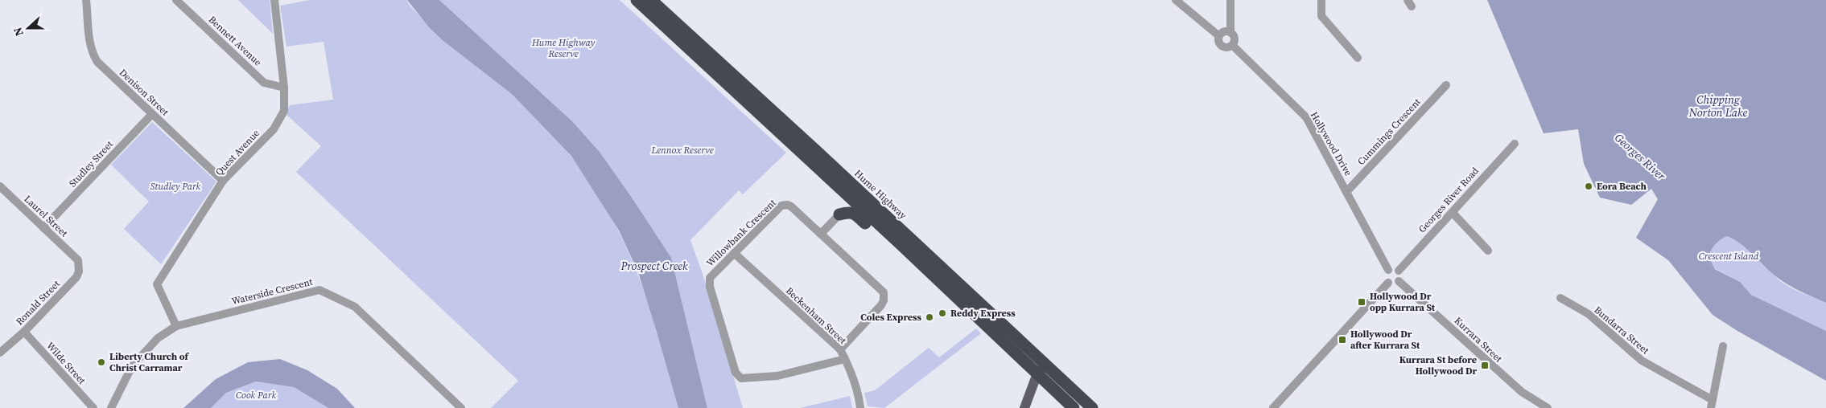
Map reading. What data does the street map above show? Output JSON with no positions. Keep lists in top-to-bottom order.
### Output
{
  "streets": {
    "highway": ["Hume Highway"],
    "street": [
      "Bennett Avenue",
      "Denison Street",
      "Cummings Crescent",
      "Hollywood Drive",
      "Quest Avenue",
      "Studley Street",
      "Georges River Road",
      "Laurel Street",
      "Willowbank Crescent",
      "Waterside Crescent",
      "Ronald Street",
      "Beckenham Street",
      "Bundarra Street",
      "Kurrara Street",
      "Wilde Street"
    ]
  },
  "crossings": [
    ["Bennett Avenue", "Quest Avenue"],
    ["Denison Street", "Quest Avenue"],
    ["Denison Street", "Studley Street"],
    ["Cummings Crescent", "Hollywood Drive"],
    ["Hollywood Drive", "Georges River Road"],
    ["Hollywood Drive", "Kurrara Street"],
    ["Quest Avenue", "Waterside Crescent"],
    ["Studley Street", "Laurel Street"],
    ["Georges River Road", "Kurrara Street"],
    ["Laurel Street", "Ronald Street"],
    ["Willowbank Crescent", "Beckenham Street"],
    ["Ronald Street", "Wilde Street"]
  ],
  "water": ["Chipping Norton Lake", "Georges River", "Prospect Creek"],
  "parks": [
    "Hume Highway Reserve",
    "Lennox Reserve",
    "Studley Park",
    "Crescent Island",
    "Cook Park"
  ],
  "places": {
    "other": [
      "Eora Beach",
      "Reddy Express",
      "Coles Express",
      "Liberty Church of Christ Carramar"
    ],
    "transit": ["Hollywood Dr opp Kurrara St", "Hollywood Dr after Kurrara St", "Kurrara St before Hollywood Dr"]
  },
  "north": "left"
}
